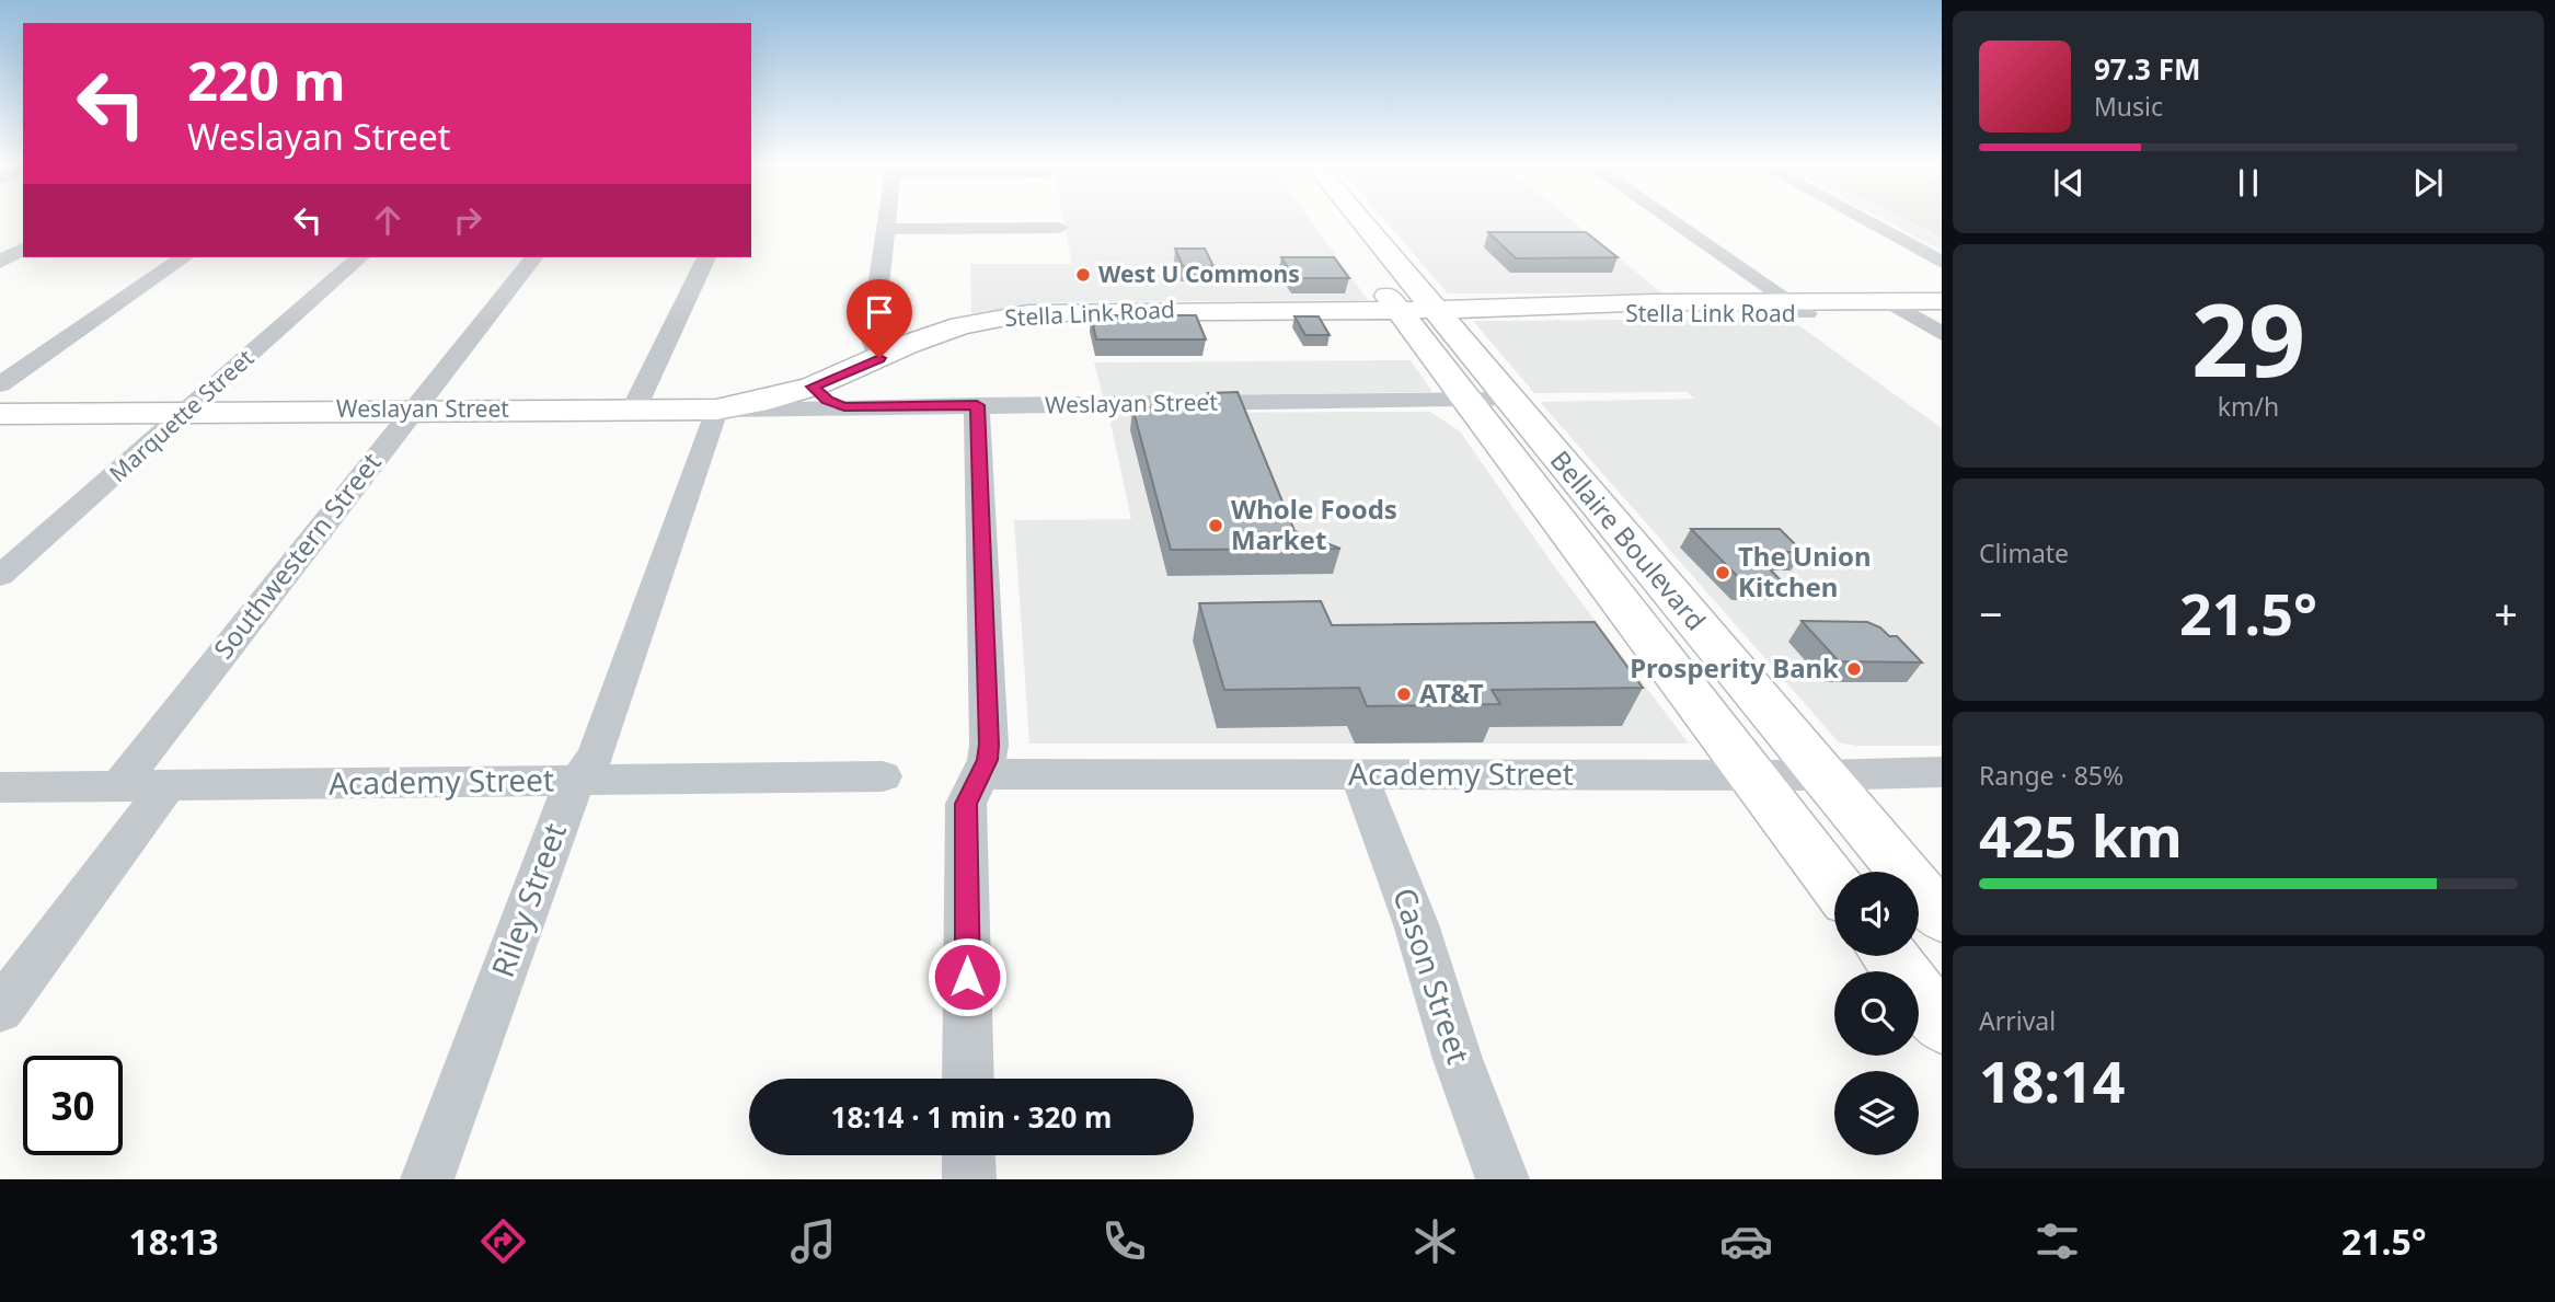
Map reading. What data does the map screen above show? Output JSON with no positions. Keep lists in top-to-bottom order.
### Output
{
  "streets": {
    "main road": ["Stella Link Road", "Weslayan Street", "Bellaire Boulevard"],
    "street": [
      "Marquette Street",
      "Southwestern Street",
      "Academy Street",
      "Riley Street",
      "Cason Street"
    ]
  },
  "crossings": [
    ["Stella Link Road", "Weslayan Street"],
    ["Stella Link Road", "Bellaire Boulevard"],
    ["Stella Link Road", "Riley Street"],
    ["Weslayan Street", "Marquette Street"],
    ["Weslayan Street", "Bellaire Boulevard"],
    ["Weslayan Street", "Southwestern Street"],
    ["Weslayan Street", "Riley Street"],
    ["Bellaire Boulevard", "Academy Street"],
    ["Southwestern Street", "Academy Street"],
    ["Academy Street", "Riley Street"],
    ["Academy Street", "Cason Street"]
  ],
  "places": [
    "West U Commons",
    "Whole Foods Market",
    "The Union Kitchen",
    "Prosperity Bank",
    "AT&T"
  ],
  "page": {
    "turn": ["220 m", "Weslayan Street"],
    "song": ["97.3 FM", "Music"],
    "tile": [
      ["29", "km/h"],
      "Climate",
      ["Range · 85%", "425 km"],
      ["Arrival", "18:14"]
    ],
    "heat": ["−", "21.5°", "+"],
    "limit": "30",
    "trip": "18:14 · 1 min · 320 m",
    "tabs": ["18:13", "21.5°"]
  }
}
